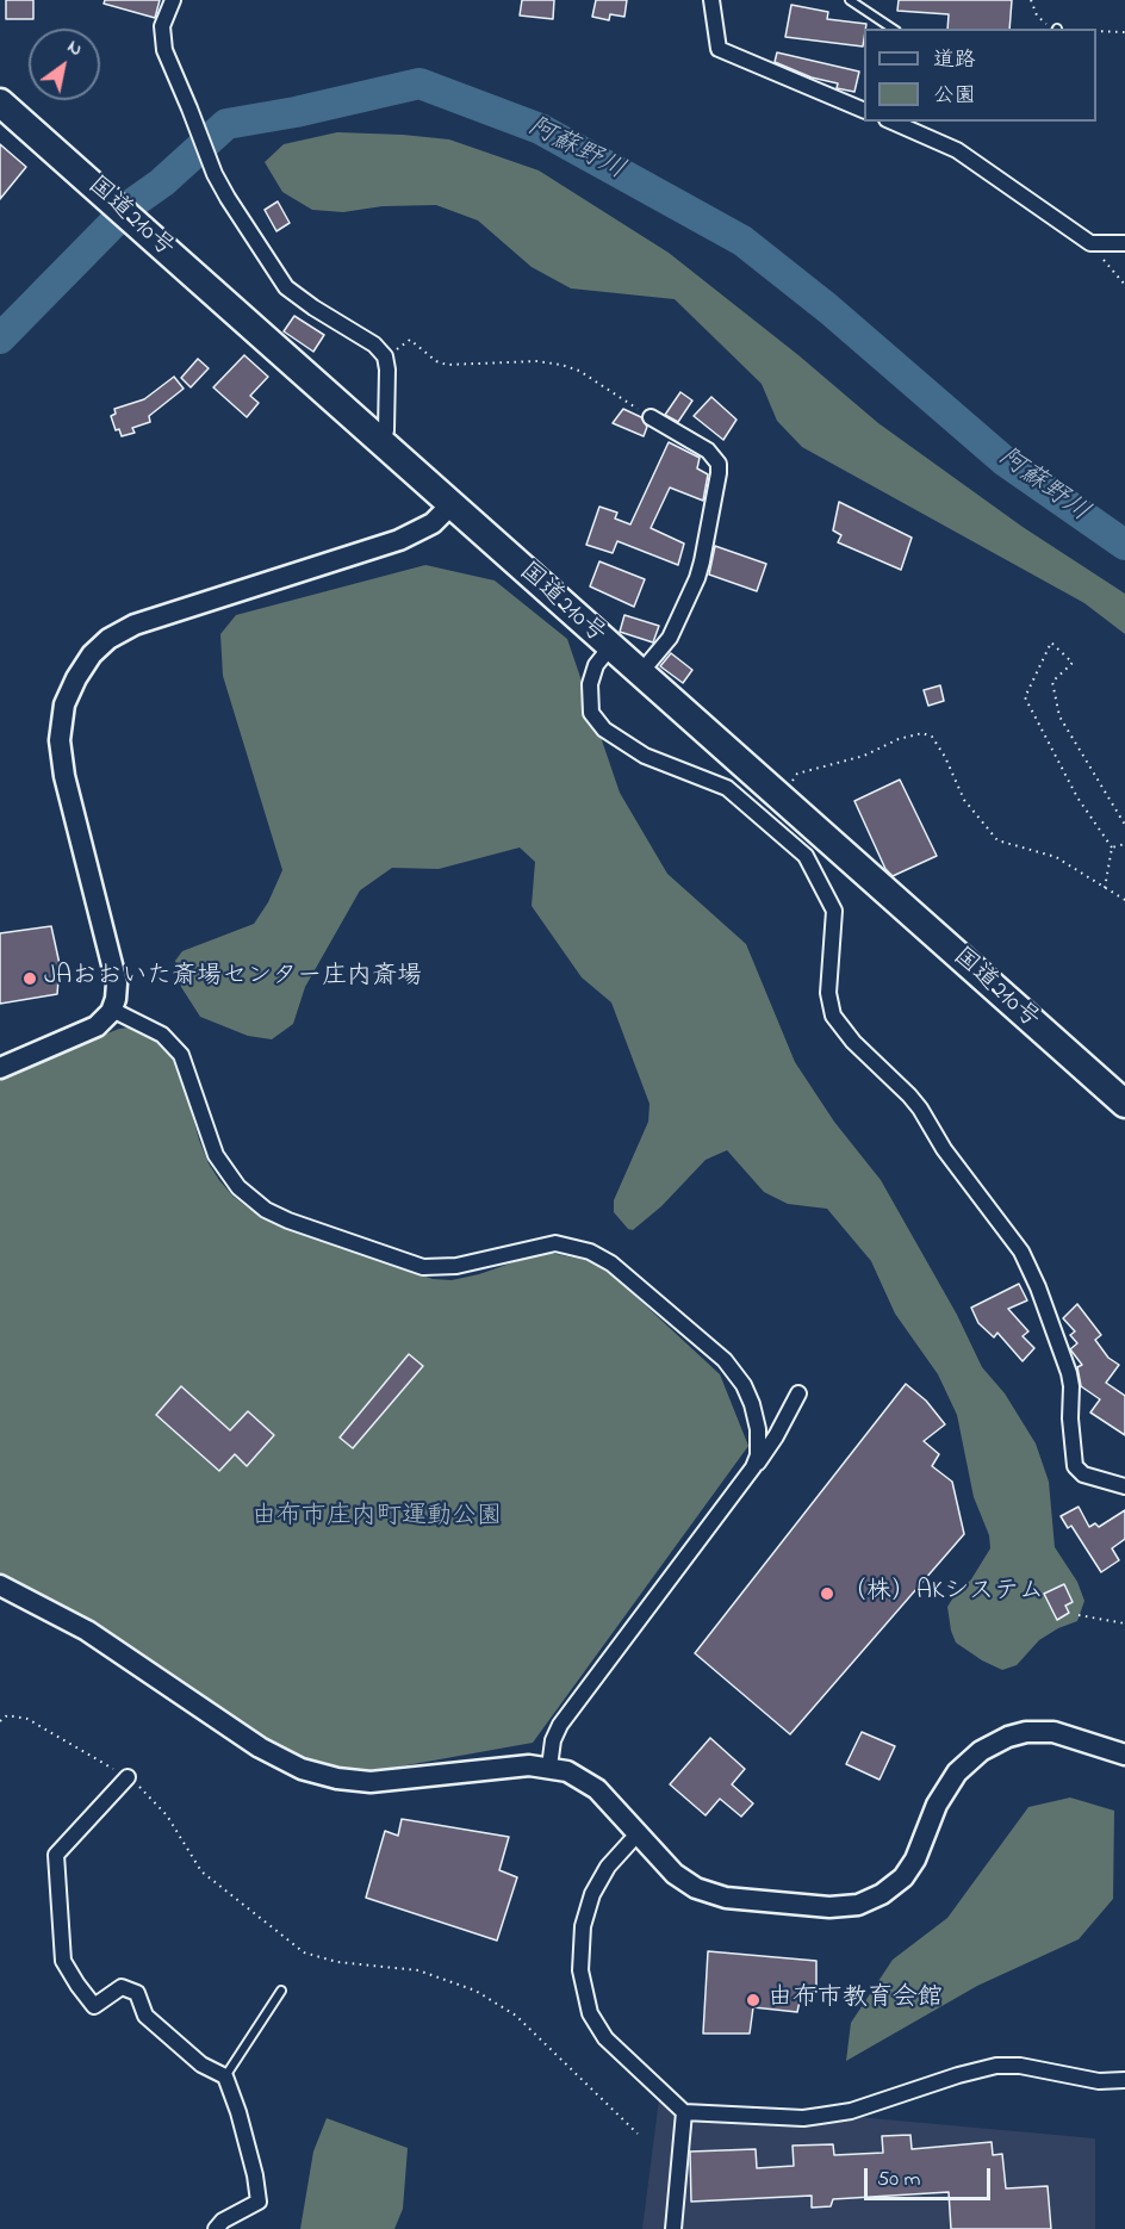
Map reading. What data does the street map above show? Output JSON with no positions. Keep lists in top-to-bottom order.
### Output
{
  "streets": {
    "highway": ["国道210号"]
  },
  "water": ["阿蘇野川"],
  "parks": ["由布市庄内町運動公園"],
  "places": ["JAおおいた斎場センター庄内斎場", "（株）AKシステム", "由布市教育会館"],
  "legend": ["道路", "公園"],
  "scale_bar": "50 m",
  "north": "top right"
}
